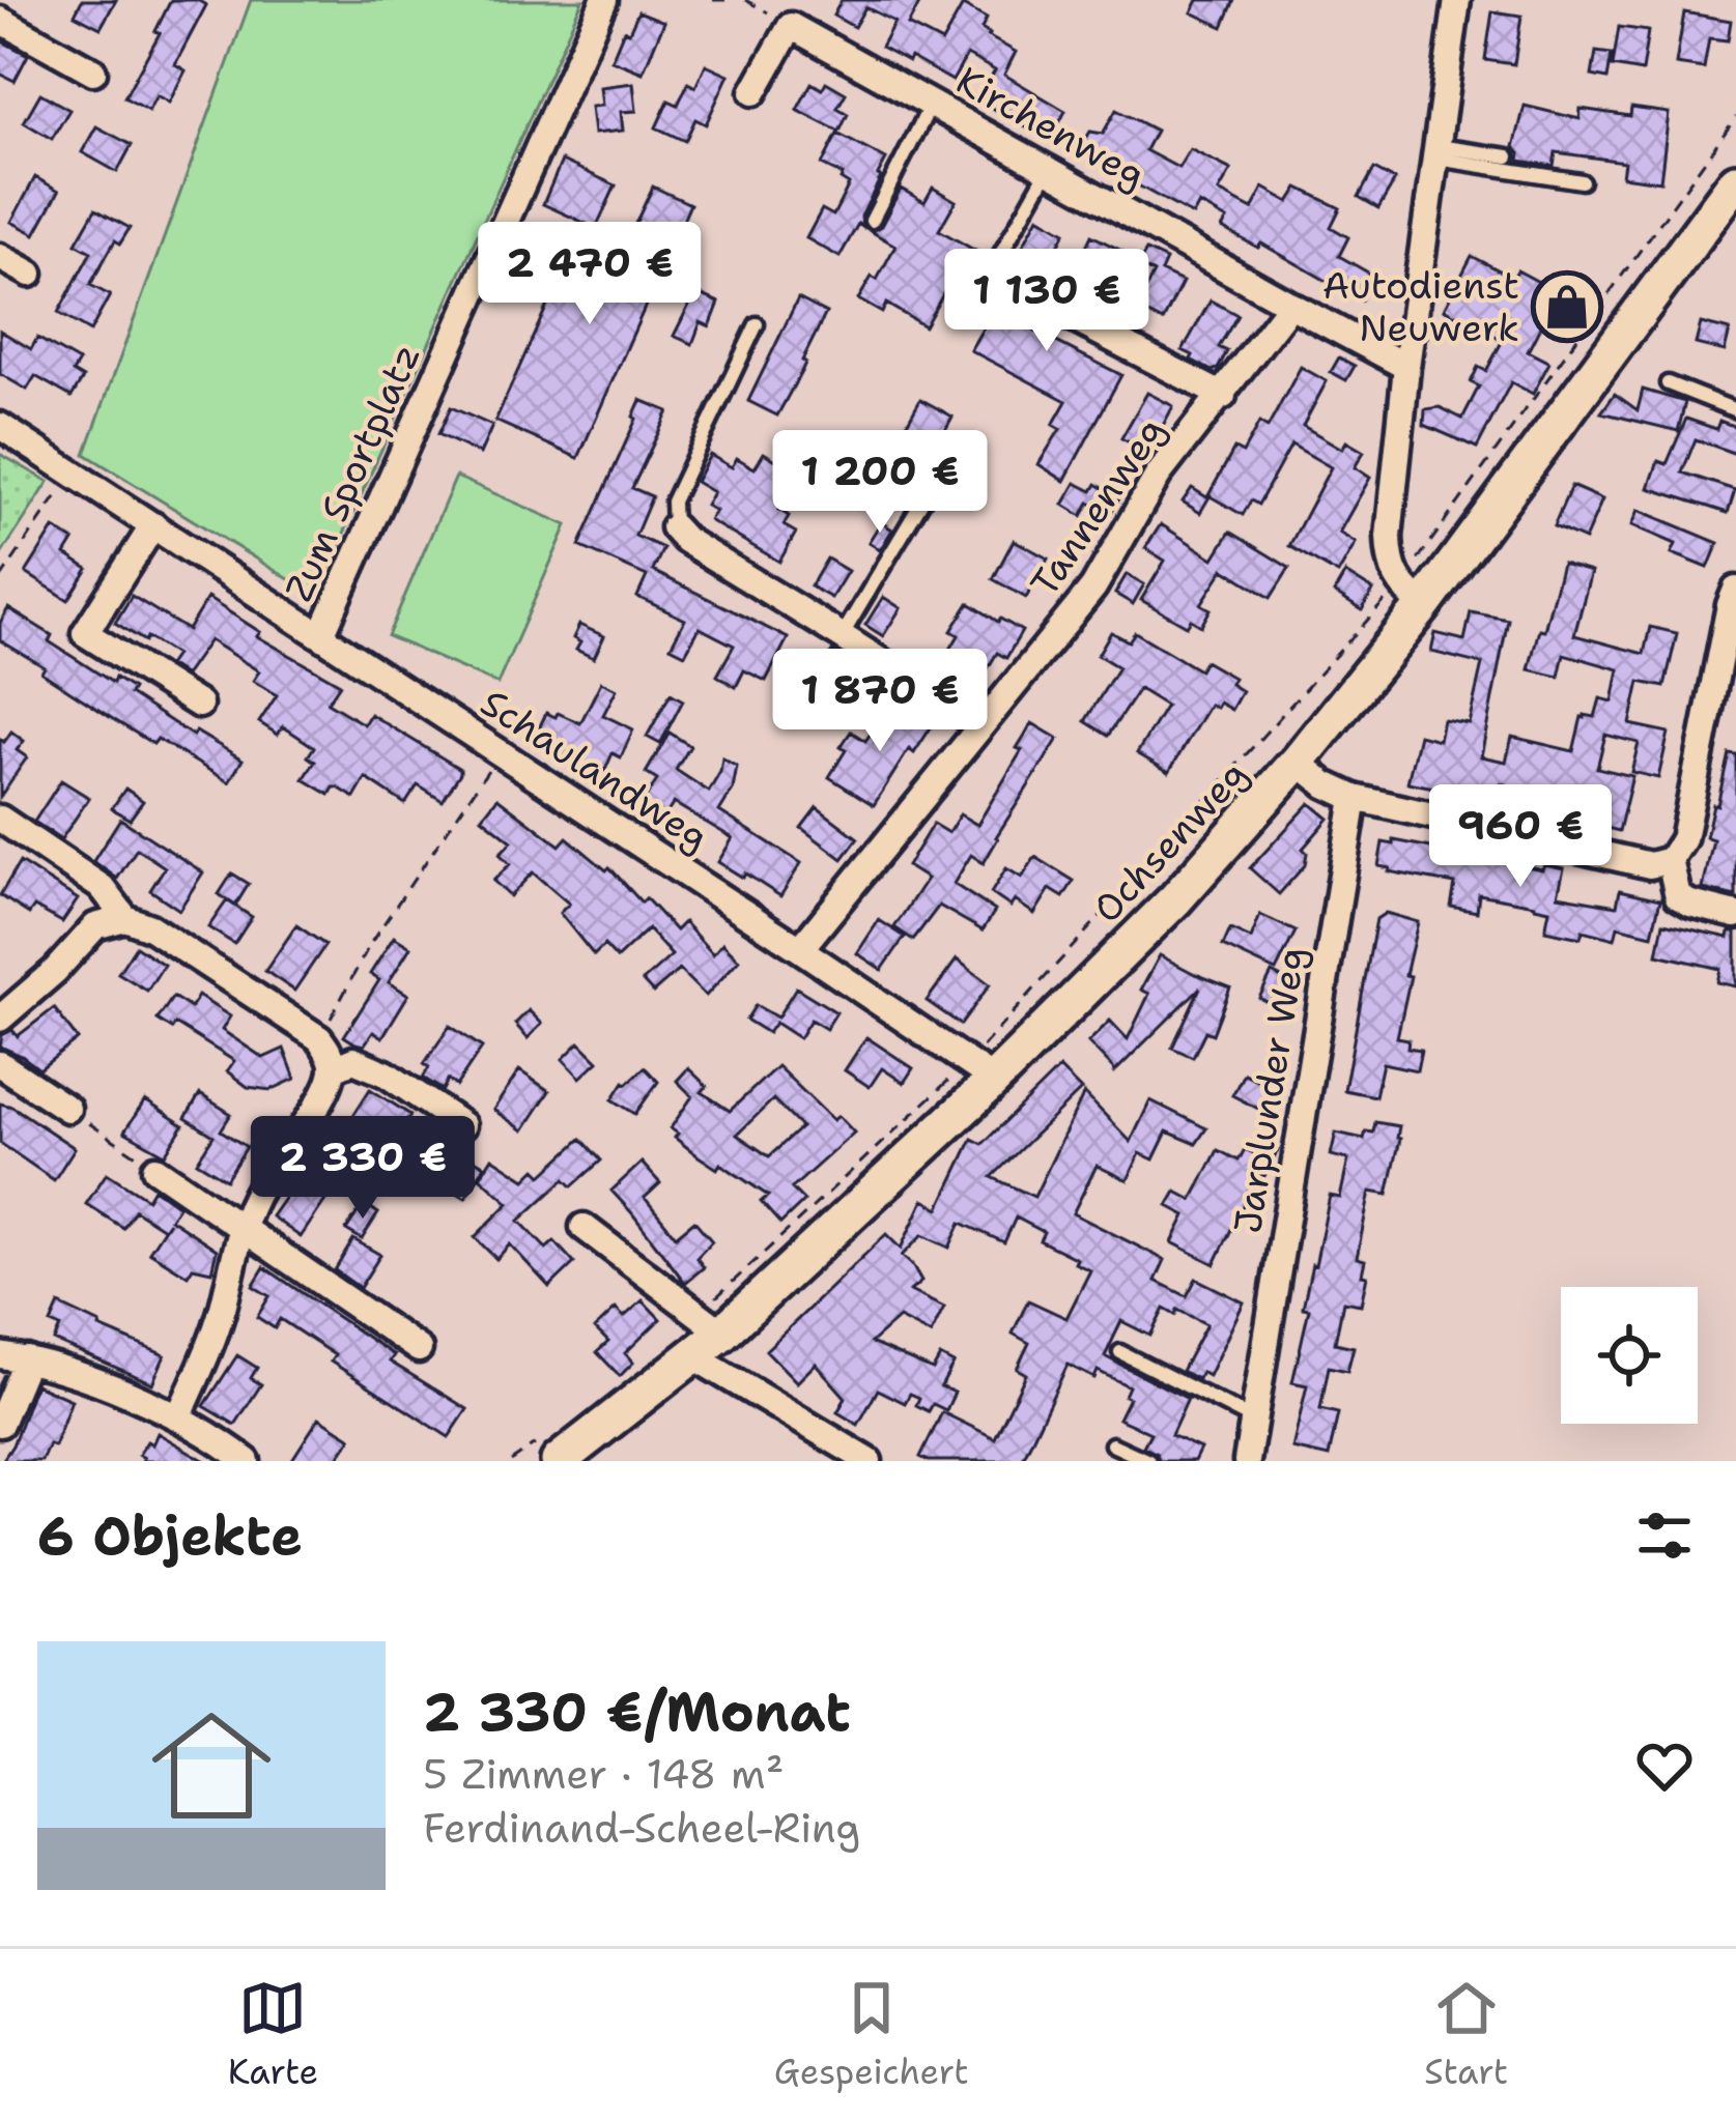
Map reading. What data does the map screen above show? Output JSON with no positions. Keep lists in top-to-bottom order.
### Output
{
  "streets": {
    "main road": ["Ochsenweg"],
    "street": [
      "Kirchenweg",
      "Zum Sportplatz",
      "Tannenweg",
      "Schaulandweg",
      "Jarplunder Weg"
    ]
  },
  "crossings": [
    ["Kirchenweg", "Tannenweg"],
    ["Zum Sportplatz", "Schaulandweg"],
    ["Tannenweg", "Schaulandweg"],
    ["Schaulandweg", "Ochsenweg"]
  ],
  "places": {
    "shop": ["Autodienst Neuwerk"]
  },
  "page": {
    "price": [
      "2 470 €",
      "1 130 €",
      "1 200 €",
      "1 870 €",
      "960 €",
      "2 330 €"
    ],
    "heading": "6 Objekte",
    "list": [
      {
        "name": "2 330 €/Monat",
        "note": "5 Zimmer · 148 m² · Ferdinand-Scheel-Ring"
      }
    ],
    "tabs": ["Karte", "Gespeichert", "Start"]
  }
}
